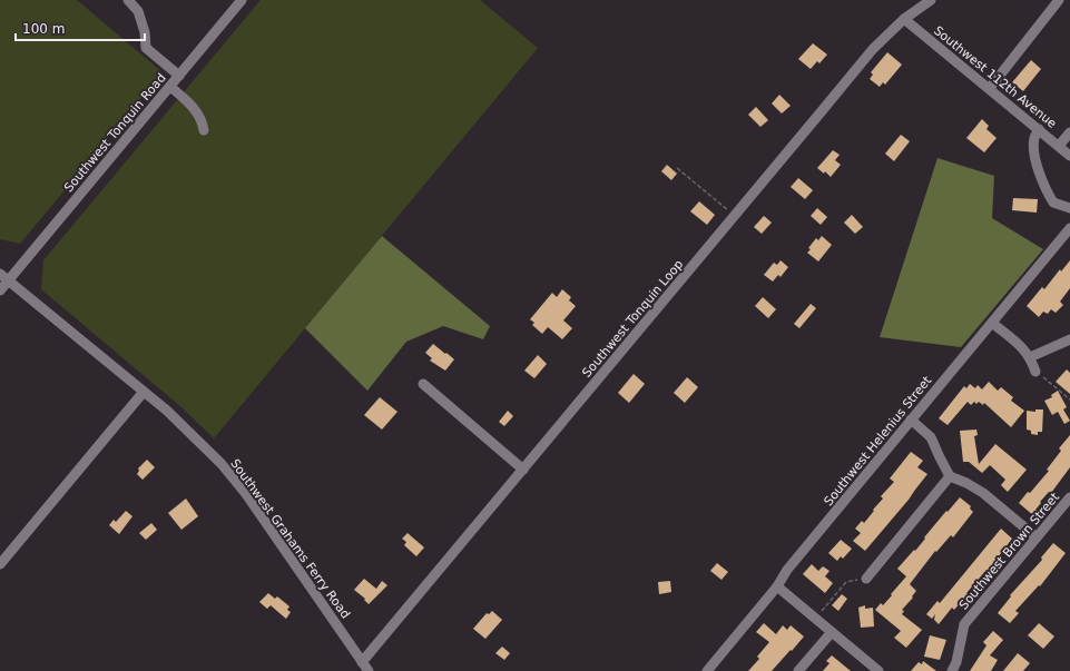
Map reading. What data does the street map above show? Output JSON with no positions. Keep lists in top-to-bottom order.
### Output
{
  "streets": {
    "street": [
      "Southwest 112th Avenue",
      "Southwest Tonquin Road",
      "Southwest Tonquin Loop",
      "Southwest Helenius Street",
      "Southwest Grahams Ferry Road",
      "Southwest Brown Street"
    ]
  },
  "crossings": [
    ["Southwest 112th Avenue", "Southwest Tonquin Loop"],
    ["Southwest Tonquin Road", "Southwest Grahams Ferry Road"],
    ["Southwest Tonquin Loop", "Southwest Grahams Ferry Road"]
  ],
  "scale_bar": "100 m"
}
